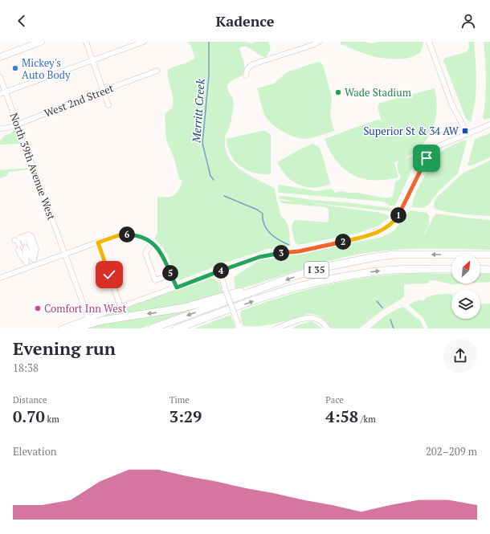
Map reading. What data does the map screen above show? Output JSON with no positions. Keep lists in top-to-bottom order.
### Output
{
  "streets": {
    "highway": ["I 35"],
    "street": ["West 2nd Street", "North 39th Avenue West"]
  },
  "crossings": [
    ["West 2nd Street", "North 39th Avenue West"]
  ],
  "water": ["Merritt Creek"],
  "places": {
    "other": ["Mickey's Auto Body", "Wade Stadium", "Comfort Inn West"],
    "transit": ["Superior St & 34 AW"]
  },
  "north": "top right",
  "page": {
    "header": "Kadence",
    "pins": [
      "1",
      "6",
      "2",
      "3",
      "4",
      "5"
    ],
    "heading": ["Evening run", "18:38"],
    "stats": [
      ["Distance", "0.70 km"],
      ["Time", "3:29"],
      ["Pace", "4:58 /km"]
    ],
    "chart": ["Elevation", "202–209 m"]
  }
}
